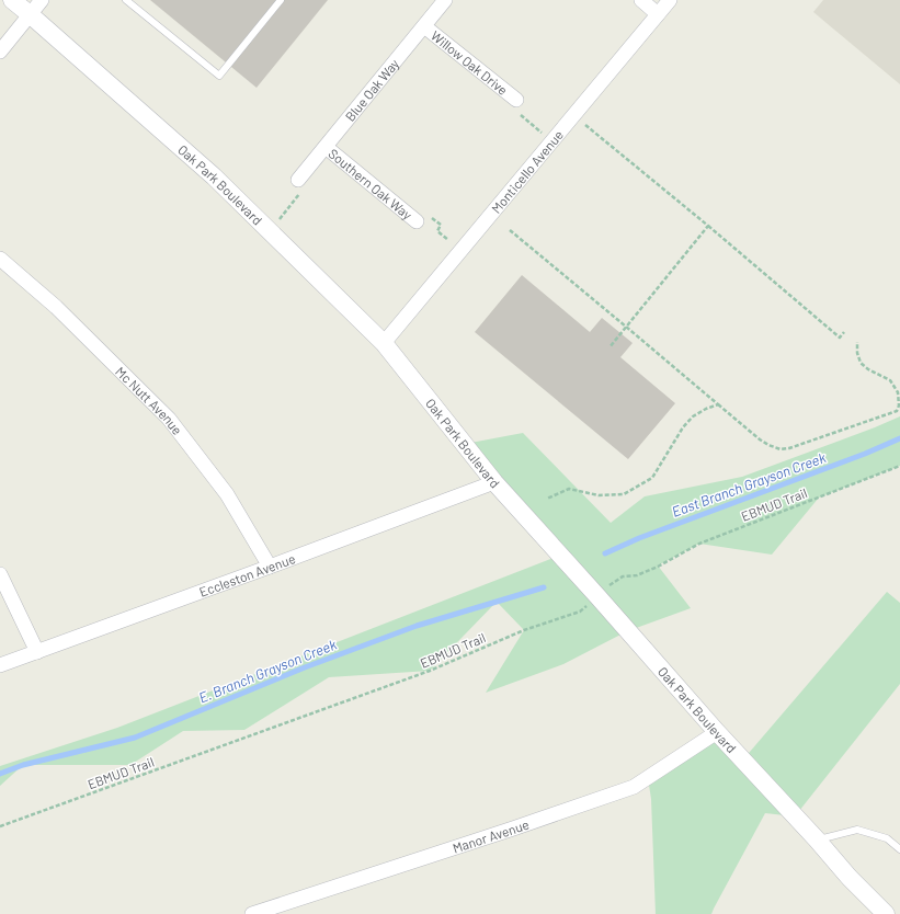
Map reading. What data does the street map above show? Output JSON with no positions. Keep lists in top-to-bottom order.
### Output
{
  "streets": {
    "street": [
      "Willow Oak Drive",
      "Blue Oak Way",
      "Monticello Avenue",
      "Oak Park Boulevard",
      "Southern Oak Way",
      "Mc Nutt Avenue",
      "Eccleston Avenue",
      "Manor Avenue"
    ],
    "path": ["EBMUD Trail"]
  },
  "crossings": [
    ["Willow Oak Drive", "Blue Oak Way"],
    ["Blue Oak Way", "Southern Oak Way"],
    ["Monticello Avenue", "Oak Park Boulevard"],
    ["Oak Park Boulevard", "EBMUD Trail"],
    ["Oak Park Boulevard", "Eccleston Avenue"],
    ["Oak Park Boulevard", "Manor Avenue"],
    ["Mc Nutt Avenue", "Eccleston Avenue"]
  ],
  "water": ["East Branch Grayson Creek", "E. Branch Grayson Creek"]
}
